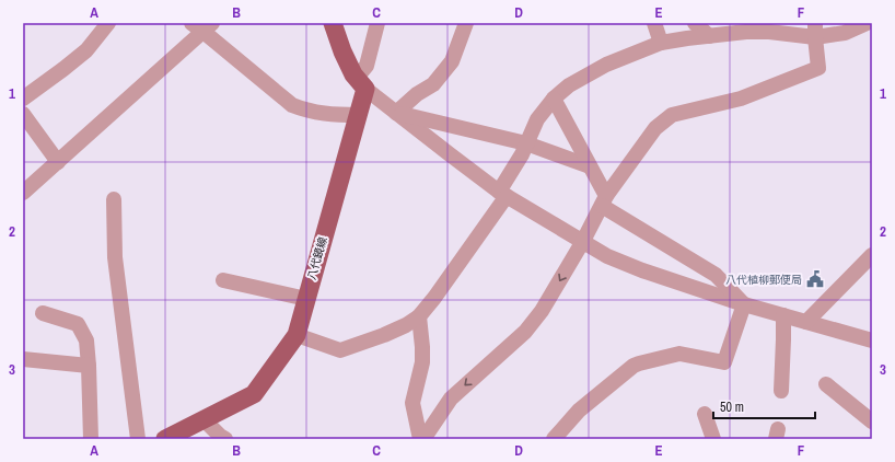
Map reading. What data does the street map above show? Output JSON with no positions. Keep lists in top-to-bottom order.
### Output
{
  "streets": {
    "main road": ["八代鏡線"]
  },
  "places": {
    "public building": ["八代植柳郵便局"]
  },
  "scale_bar": "50 m",
  "grid": {
    "columns": [
      "A",
      "B",
      "C",
      "D",
      "E",
      "F"
    ],
    "rows": ["1", "2", "3"]
  }
}
